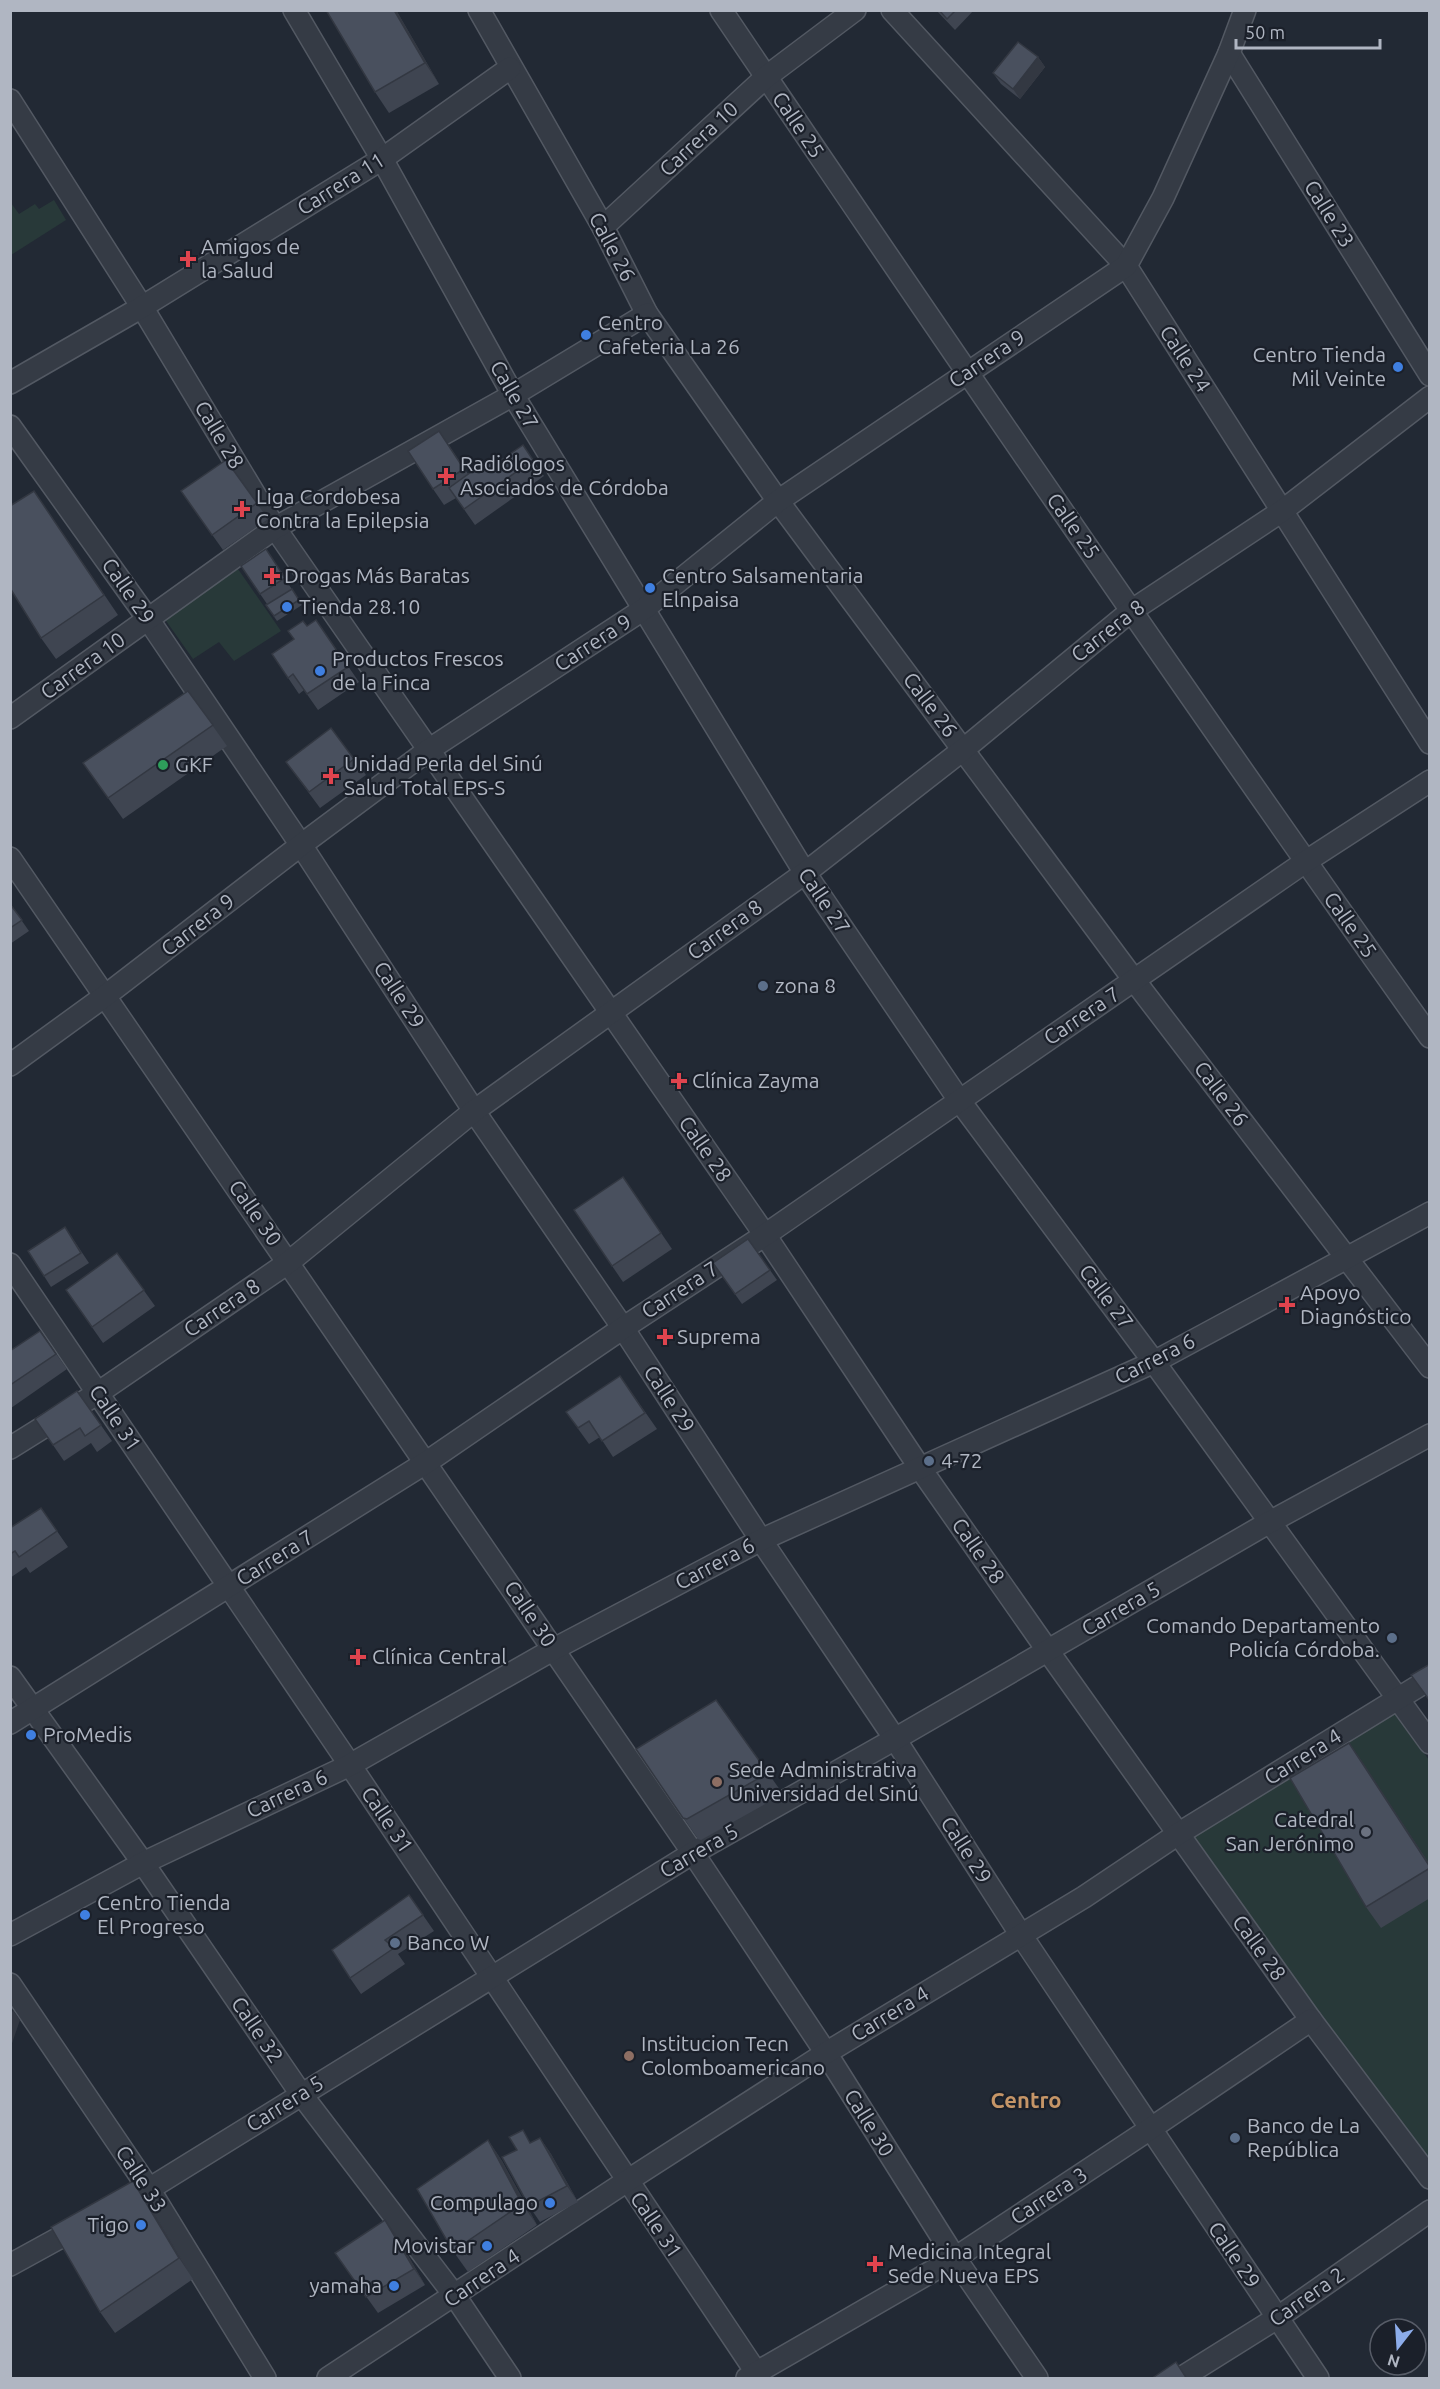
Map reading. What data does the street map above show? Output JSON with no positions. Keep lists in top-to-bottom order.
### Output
{
  "streets": {
    "street": [
      "Calle 25",
      "Carrera 10",
      "Carrera 11",
      "Calle 23",
      "Calle 26",
      "Carrera 9",
      "Calle 24",
      "Calle 27",
      "Calle 28",
      "Calle 29",
      "Carrera 8",
      "Carrera 7",
      "Calle 30",
      "Carrera 6",
      "Calle 31",
      "Carrera 5",
      "Carrera 4",
      "Calle 32",
      "Calle 33",
      "Carrera 3",
      "Carrera 2"
    ]
  },
  "crossings": [
    ["Calle 25", "Carrera 10"],
    ["Calle 25", "Carrera 9"],
    ["Calle 25", "Carrera 8"],
    ["Calle 25", "Carrera 7"],
    ["Carrera 10", "Calle 26"],
    ["Carrera 10", "Calle 27"],
    ["Carrera 10", "Calle 28"],
    ["Carrera 10", "Calle 29"],
    ["Carrera 11", "Calle 26"],
    ["Carrera 11", "Calle 27"],
    ["Carrera 11", "Calle 28"],
    ["Calle 23", "Carrera 9"],
    ["Calle 26", "Carrera 9"],
    ["Calle 26", "Carrera 8"],
    ["Calle 26", "Carrera 7"],
    ["Calle 26", "Carrera 6"],
    ["Carrera 9", "Calle 24"],
    ["Carrera 9", "Calle 27"],
    ["Carrera 9", "Calle 28"],
    ["Carrera 9", "Calle 29"],
    ["Carrera 9", "Calle 30"],
    ["Calle 24", "Carrera 8"],
    ["Calle 27", "Carrera 8"],
    ["Calle 27", "Carrera 7"],
    ["Calle 27", "Carrera 6"],
    ["Calle 27", "Carrera 5"],
    ["Calle 27", "Carrera 4"],
    ["Calle 28", "Carrera 8"],
    ["Calle 28", "Carrera 7"],
    ["Calle 28", "Carrera 6"],
    ["Calle 28", "Carrera 5"],
    ["Calle 28", "Carrera 4"],
    ["Calle 28", "Carrera 3"],
    ["Calle 29", "Carrera 8"],
    ["Calle 29", "Carrera 7"],
    ["Calle 29", "Carrera 6"],
    ["Calle 29", "Carrera 5"],
    ["Calle 29", "Carrera 4"],
    ["Calle 29", "Carrera 3"],
    ["Calle 29", "Carrera 2"],
    ["Carrera 8", "Calle 30"],
    ["Carrera 8", "Calle 31"],
    ["Carrera 7", "Calle 30"],
    ["Carrera 7", "Calle 31"],
    ["Carrera 7", "Calle 32"],
    ["Calle 30", "Carrera 6"],
    ["Calle 30", "Carrera 5"],
    ["Calle 30", "Carrera 4"],
    ["Calle 30", "Carrera 3"],
    ["Carrera 6", "Calle 31"],
    ["Carrera 6", "Calle 32"],
    ["Calle 31", "Carrera 5"],
    ["Calle 31", "Carrera 4"],
    ["Calle 31", "Carrera 3"],
    ["Carrera 5", "Calle 32"],
    ["Carrera 5", "Calle 33"],
    ["Carrera 4", "Calle 32"]
  ],
  "districts": ["Centro"],
  "places": {
    "health": [
      "Amigos de la Salud",
      "Radiólogos Asociados de Córdoba",
      "Liga Cordobesa Contra la Epilepsia",
      "Drogas Más Baratas",
      "Unidad Perla del Sinú Salud Total EPS-S",
      "Clínica Zayma",
      "Apoyo Diagnóstico",
      "Suprema",
      "Clínica Central",
      "Medicina Integral Sede Nueva EPS"
    ],
    "other": [
      "Centro Cafeteria La 26",
      "Centro Tienda Mil Veinte",
      "Centro Salsamentaria Elnpaisa",
      "Tienda 28.10",
      "Productos Frescos de la Finca",
      "GKF",
      "zona 8",
      "4-72",
      "Comando Departamento Policía Córdoba.",
      "ProMedis",
      "Sede Administrativa Universidad del Sinú",
      "Catedral San Jerónimo",
      "Centro Tienda El Progreso",
      "Banco W",
      "Institucion Tecn Colomboamericano",
      "Banco de La República",
      "Compulago",
      "Tigo",
      "Movistar",
      "yamaha"
    ]
  },
  "scale_bar": "50 m",
  "north": "bottom"
}
